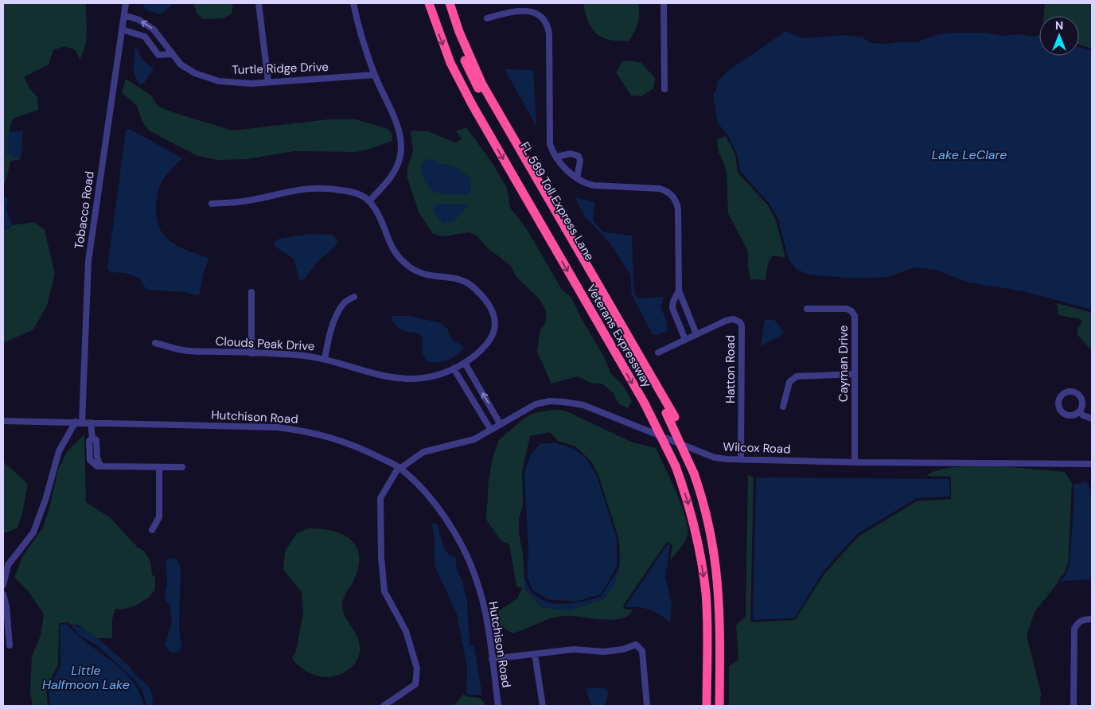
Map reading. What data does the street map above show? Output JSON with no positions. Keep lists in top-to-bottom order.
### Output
{
  "streets": {
    "highway": ["FL 589 Toll Express Lane", "Veterans Expressway"],
    "street": [
      "Turtle Ridge Drive",
      "Tobacco Road",
      "Clouds Peak Drive",
      "Cayman Drive",
      "Hatton Road",
      "Hutchison Road",
      "Wilcox Road"
    ]
  },
  "crossings": [
    ["Turtle Ridge Drive", "Tobacco Road"],
    ["FL 589 Toll Express Lane", "Veterans Expressway"],
    ["Tobacco Road", "Hutchison Road"],
    ["Cayman Drive", "Wilcox Road"],
    ["Hatton Road", "Wilcox Road"],
    ["Hutchison Road", "Wilcox Road"]
  ],
  "water": ["Lake LeClare", "Little Halfmoon Lake"],
  "north": "top"
}
